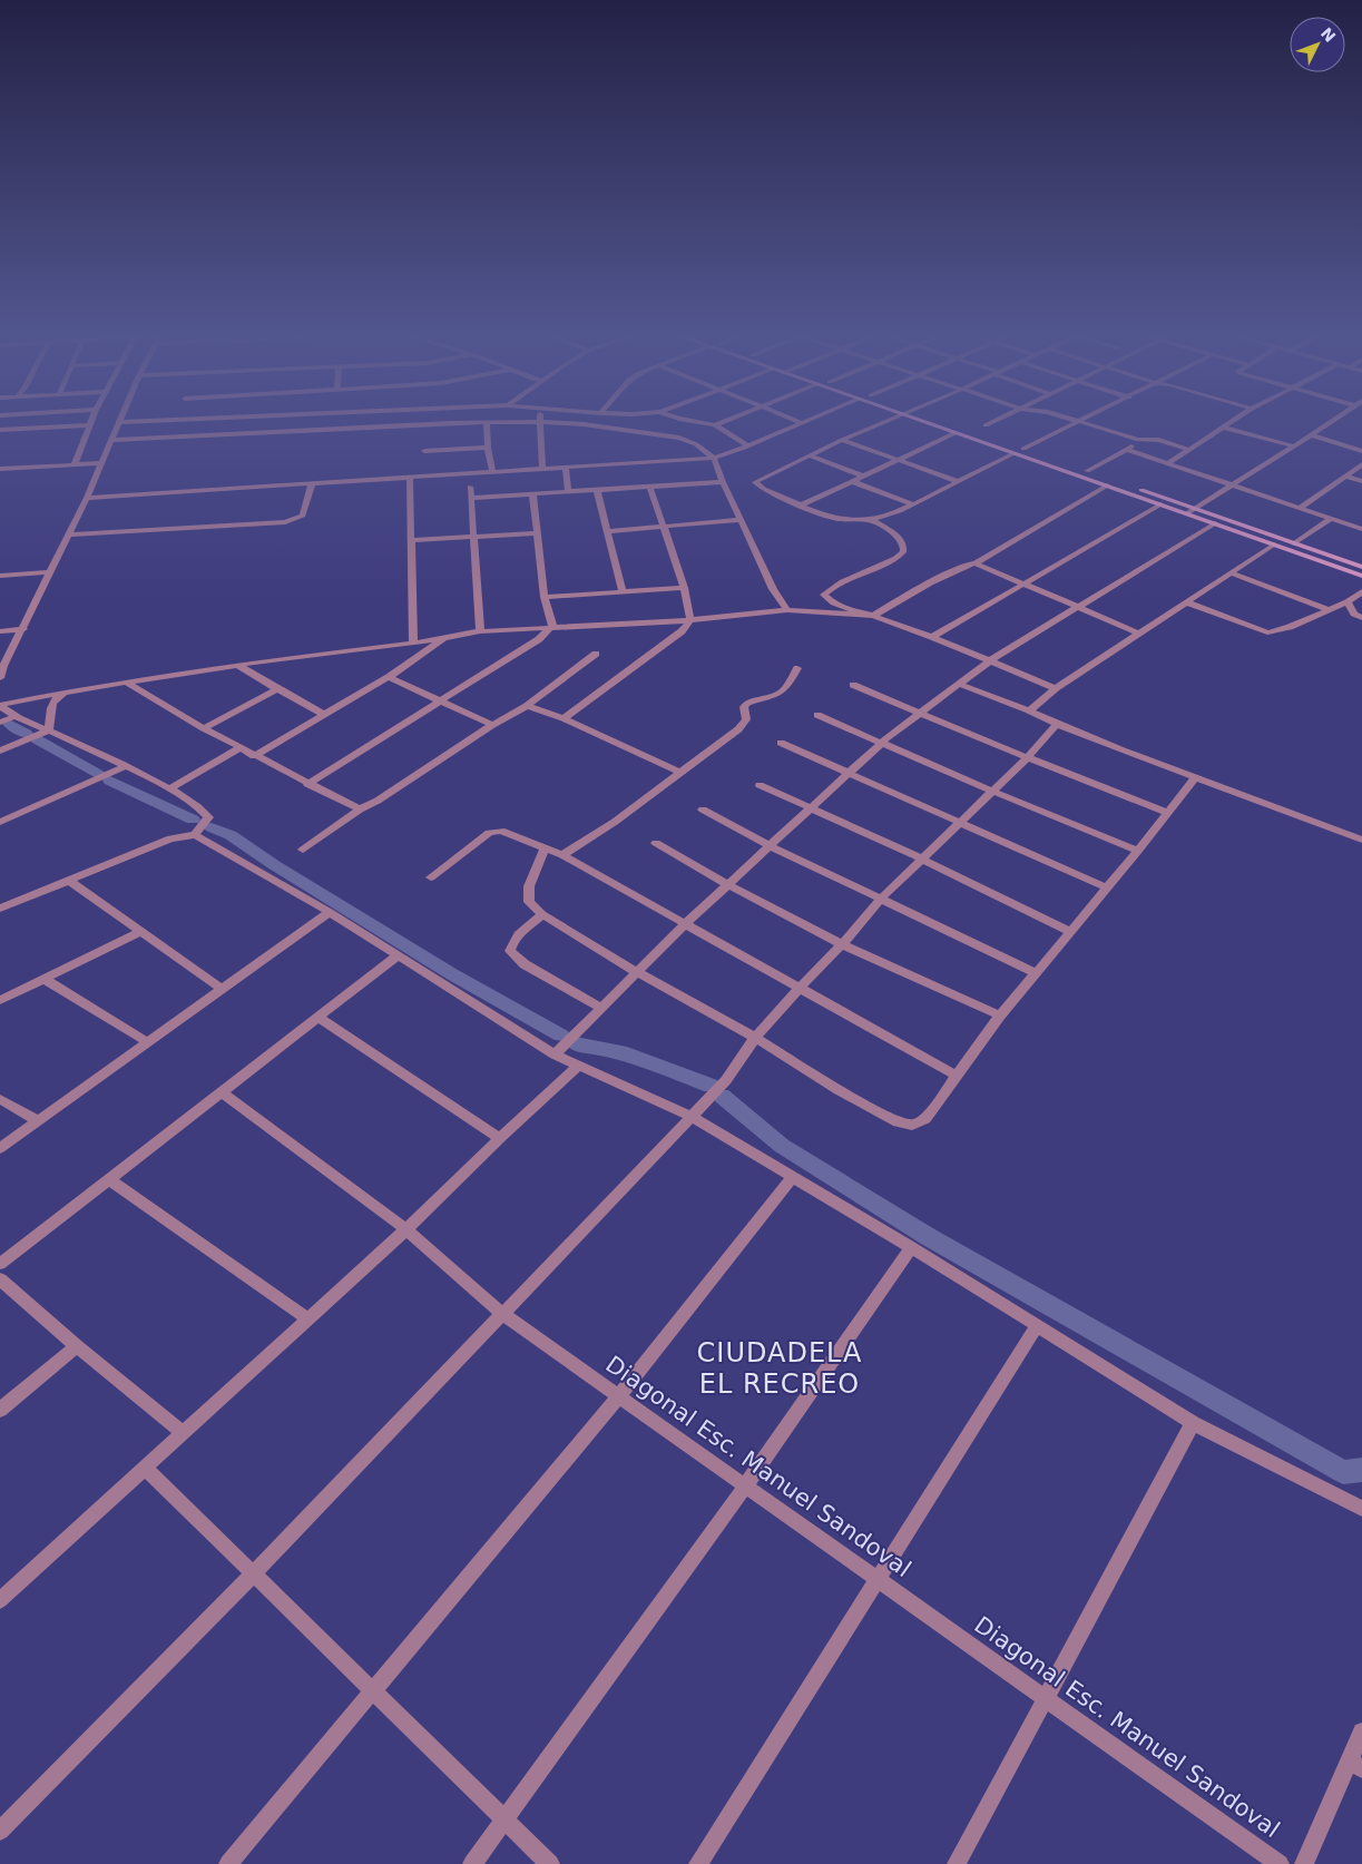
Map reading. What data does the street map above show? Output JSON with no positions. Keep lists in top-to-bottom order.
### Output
{
  "streets": {
    "street": ["Diagonal Esc. Manuel Sandoval"]
  },
  "districts": ["CIUDADELA EL RECREO"],
  "north": "top right"
}
